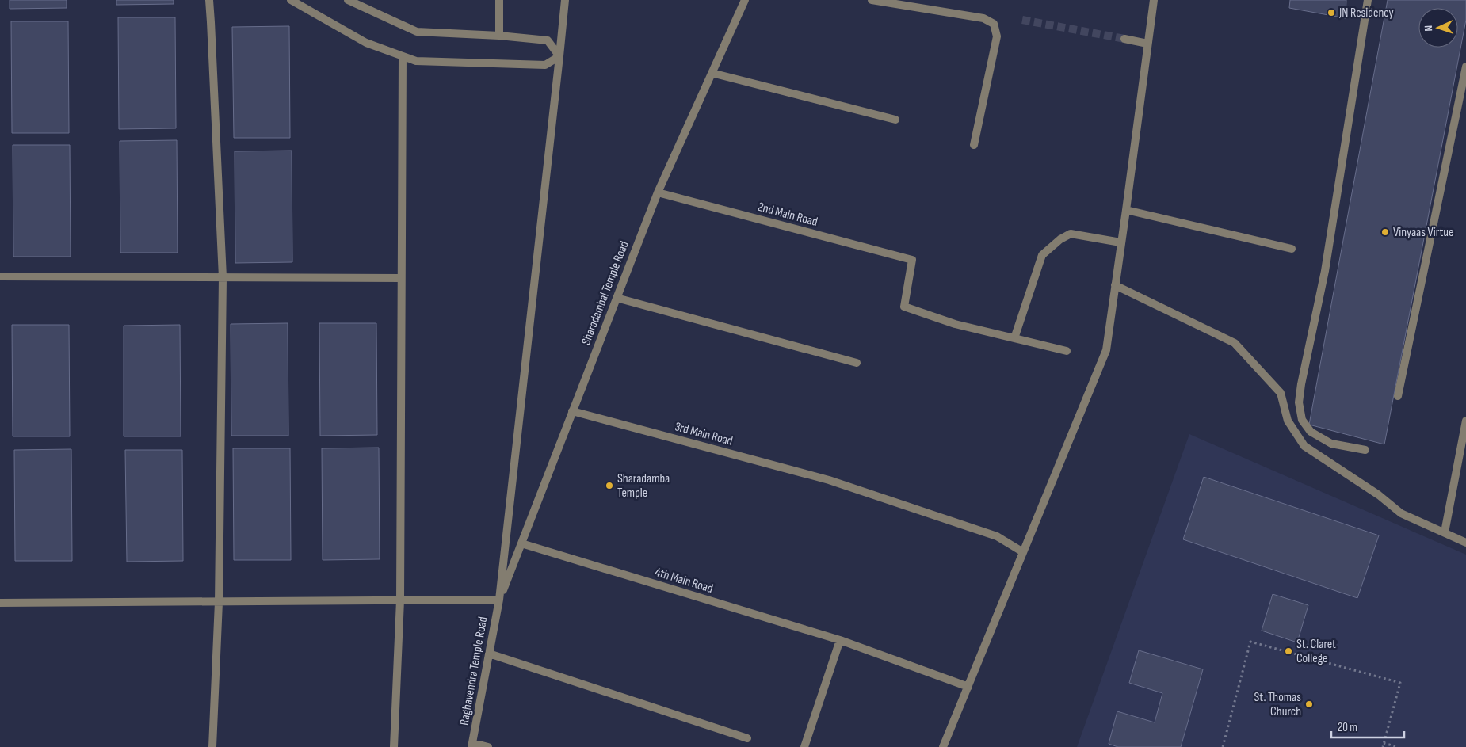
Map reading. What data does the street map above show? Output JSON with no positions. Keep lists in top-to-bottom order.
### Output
{
  "streets": {
    "street": [
      "2nd Main Road",
      "Sharadambal Temple Road",
      "3rd Main Road",
      "4th Main Road",
      "Raghavendra Temple Road"
    ]
  },
  "crossings": [
    ["2nd Main Road", "Sharadambal Temple Road"],
    ["Sharadambal Temple Road", "3rd Main Road"],
    ["Sharadambal Temple Road", "4th Main Road"],
    ["Sharadambal Temple Road", "Raghavendra Temple Road"]
  ],
  "places": [
    "JN Residency",
    "Vinyaas Virtue",
    "Sharadamba Temple",
    "St. Claret College",
    "St. Thomas Church"
  ],
  "scale_bar": "20 m",
  "north": "left"
}
